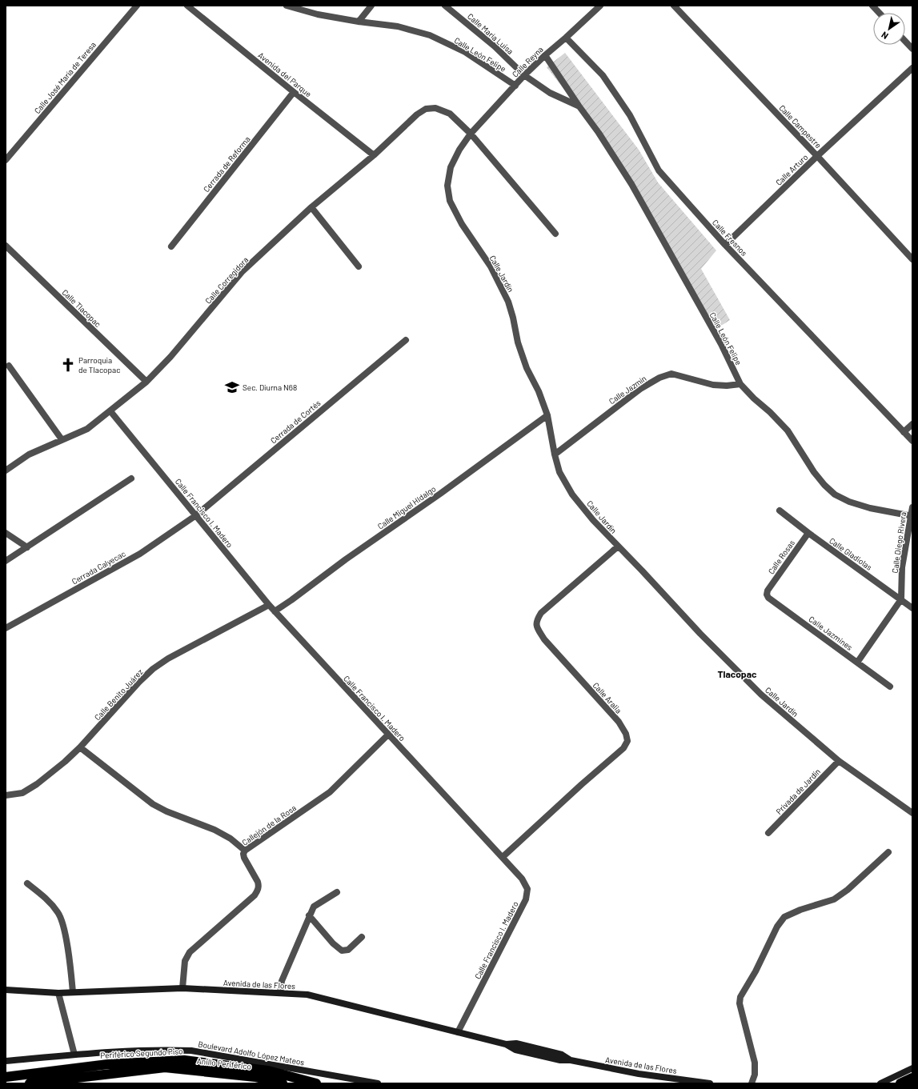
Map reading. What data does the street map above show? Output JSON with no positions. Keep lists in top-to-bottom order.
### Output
{
  "streets": {
    "highway": ["Periférico Segundo Piso", "Anillo Periférico"],
    "street": [
      "Calle María Luisa",
      "Calle León Felipe",
      "Calle Reyna",
      "Avenida del Parque",
      "Calle José María de Teresa",
      "Calle Campestre",
      "Cerrada de Reforma",
      "Calle Arturo",
      "Calle Fresnos",
      "Calle Jardín",
      "Calle Corregidora",
      "Calle Tlacopac",
      "Calle Jazmín",
      "Cerrada de Cortés",
      "Calle Miguel HIdalgo",
      "Calle Francisco I. Madero",
      "Calle Diego Rivera",
      "Calle Gladiolas",
      "Calle Rosas",
      "Cerrada Calyecac",
      "Calle Jazmines",
      "Calle Benito Juárez",
      "Calle Aralia",
      "Privada de Jardín",
      "Callejón de la Rosa",
      "Avenida de las Flores",
      "Boulevard Adolfo López Mateos"
    ]
  },
  "crossings": [
    ["Calle María Luisa", "Calle León Felipe"],
    ["Calle María Luisa", "Calle Reyna"],
    ["Calle León Felipe", "Calle Reyna"],
    ["Calle León Felipe", "Calle Jazmín"],
    ["Calle León Felipe", "Calle Diego Rivera"],
    ["Calle Reyna", "Calle Fresnos"],
    ["Calle Reyna", "Calle Jardín"],
    ["Calle Reyna", "Calle Corregidora"],
    ["Avenida del Parque", "Cerrada de Reforma"],
    ["Avenida del Parque", "Calle Corregidora"],
    ["Calle Campestre", "Calle Arturo"],
    ["Calle Arturo", "Calle Fresnos"],
    ["Calle Jardín", "Calle Corregidora"],
    ["Calle Jardín", "Calle Jazmín"],
    ["Calle Jardín", "Calle Miguel HIdalgo"],
    ["Calle Jardín", "Calle Aralia"],
    ["Calle Jardín", "Privada de Jardín"],
    ["Calle Corregidora", "Calle Tlacopac"],
    ["Calle Corregidora", "Calle Francisco I. Madero"],
    ["Cerrada de Cortés", "Calle Francisco I. Madero"],
    ["Cerrada de Cortés", "Cerrada Calyecac"],
    ["Calle Miguel HIdalgo", "Calle Francisco I. Madero"],
    ["Calle Francisco I. Madero", "Cerrada Calyecac"],
    ["Calle Francisco I. Madero", "Calle Benito Juárez"],
    ["Calle Francisco I. Madero", "Calle Aralia"],
    ["Calle Francisco I. Madero", "Callejón de la Rosa"],
    ["Calle Francisco I. Madero", "Avenida de las Flores"],
    ["Calle Diego Rivera", "Calle Gladiolas"],
    ["Calle Gladiolas", "Calle Rosas"],
    ["Calle Rosas", "Calle Jazmines"],
    ["Callejón de la Rosa", "Avenida de las Flores"]
  ],
  "districts": ["Tlacopac"],
  "places": {
    "church": ["Parroquia de Tlacopac"],
    "school or university": ["Sec. Diurna N68"]
  },
  "north": "bottom left"
}
